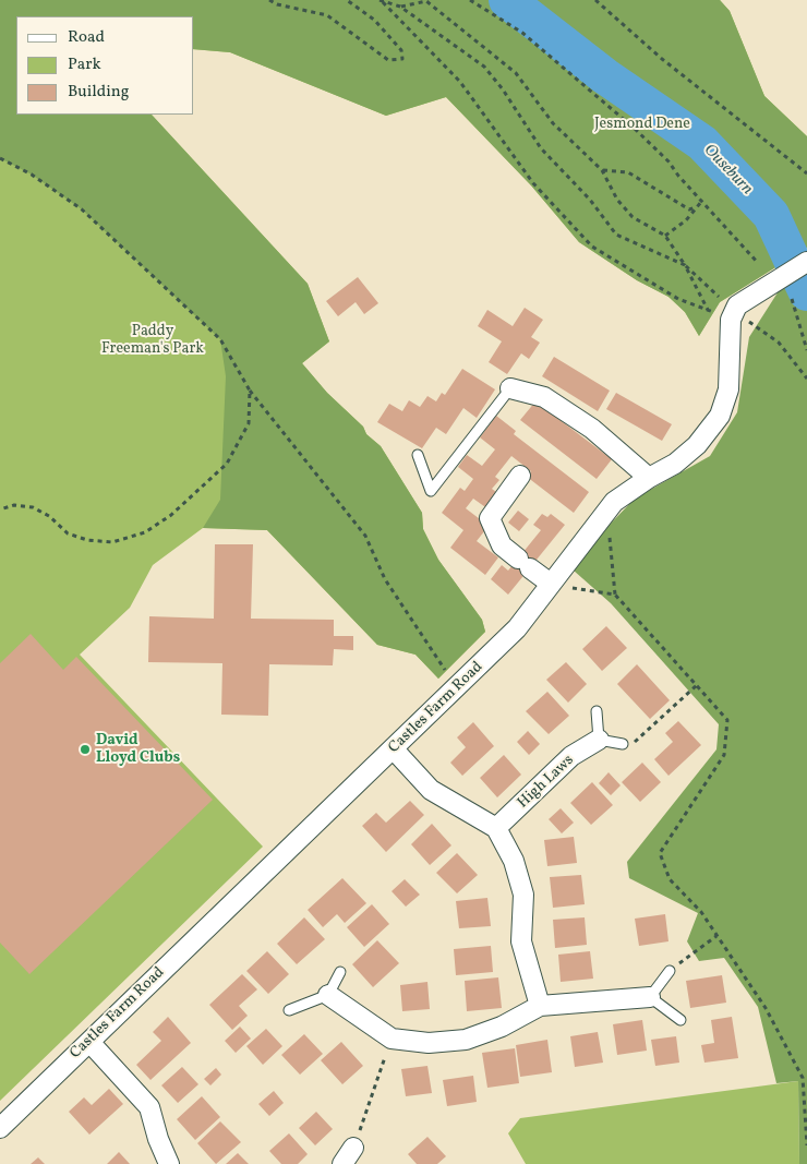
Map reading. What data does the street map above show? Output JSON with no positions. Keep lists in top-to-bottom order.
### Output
{
  "streets": {
    "street": ["Castles Farm Road", "High Laws"]
  },
  "water": ["Ouseburn"],
  "parks": ["Jesmond Dene", "Paddy Freeman's Park"],
  "places": ["David Lloyd Clubs"],
  "legend": ["Road", "Park", "Building"]
}
